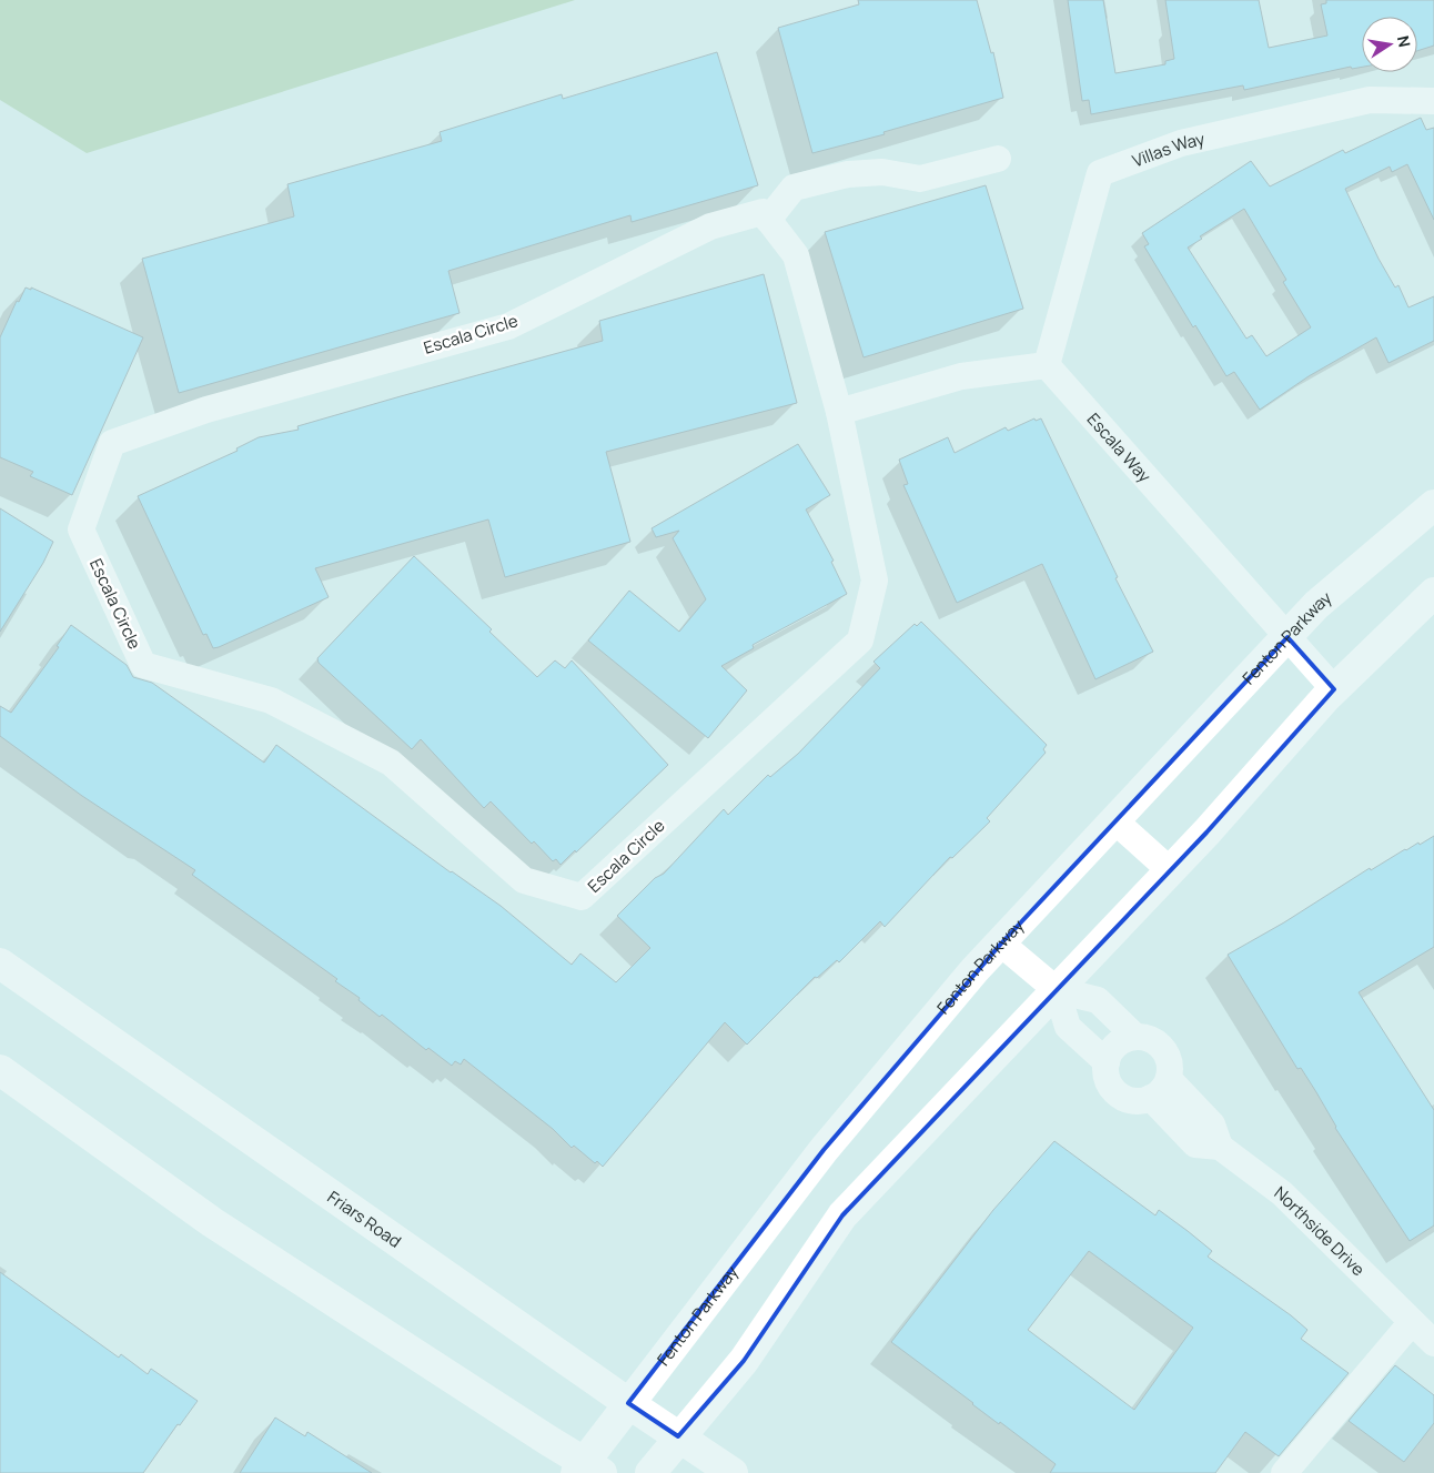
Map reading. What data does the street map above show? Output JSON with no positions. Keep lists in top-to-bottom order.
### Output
{
  "streets": {
    "main road": ["Fenton Parkway", "Friars Road"],
    "street": [
      "Villas Way",
      "Escala Circle",
      "Escala Way",
      "Northside Drive"
    ]
  },
  "crossings": [
    ["Villas Way", "Escala Way"],
    ["Escala Way", "Fenton Parkway"],
    ["Fenton Parkway", "Friars Road"]
  ],
  "north": "right"
}
